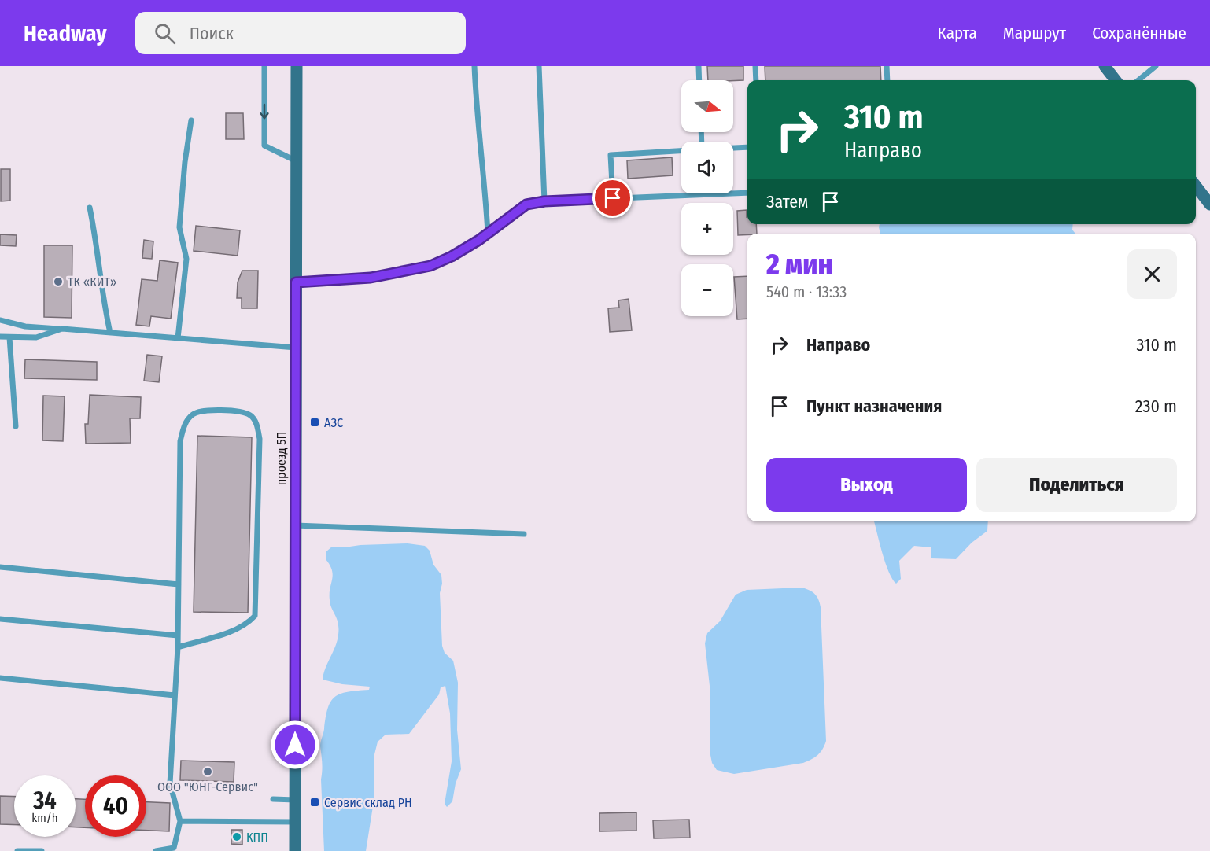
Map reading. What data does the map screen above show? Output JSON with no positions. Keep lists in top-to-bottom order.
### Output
{
  "streets": {
    "street": ["проезд 5П"]
  },
  "places": {
    "other": ["ТК «КИТ»", "ООО \"ЮНГ-Сервис\"", "КПП"],
    "transit": ["АЗС", "Сервис склад РН"]
  },
  "north": "right",
  "page": {
    "header": "Headway",
    "search": "Поиск",
    "nav": ["Карта", "Маршрут", "Сохранённые"],
    "map_buttons": ["+", "−"],
    "turn": ["310 m", "Направо"],
    "then": "Затем",
    "heading": ["2 мин", "540 m · 13:33"],
    "list": [
      {
        "name": "Направо",
        "value": "310 m"
      },
      {
        "name": "Пункт назначения",
        "value": "230 m"
      }
    ],
    "buttons": ["Выход", "Поделиться"],
    "speed": "34 km/h",
    "limit": "40"
  }
}
